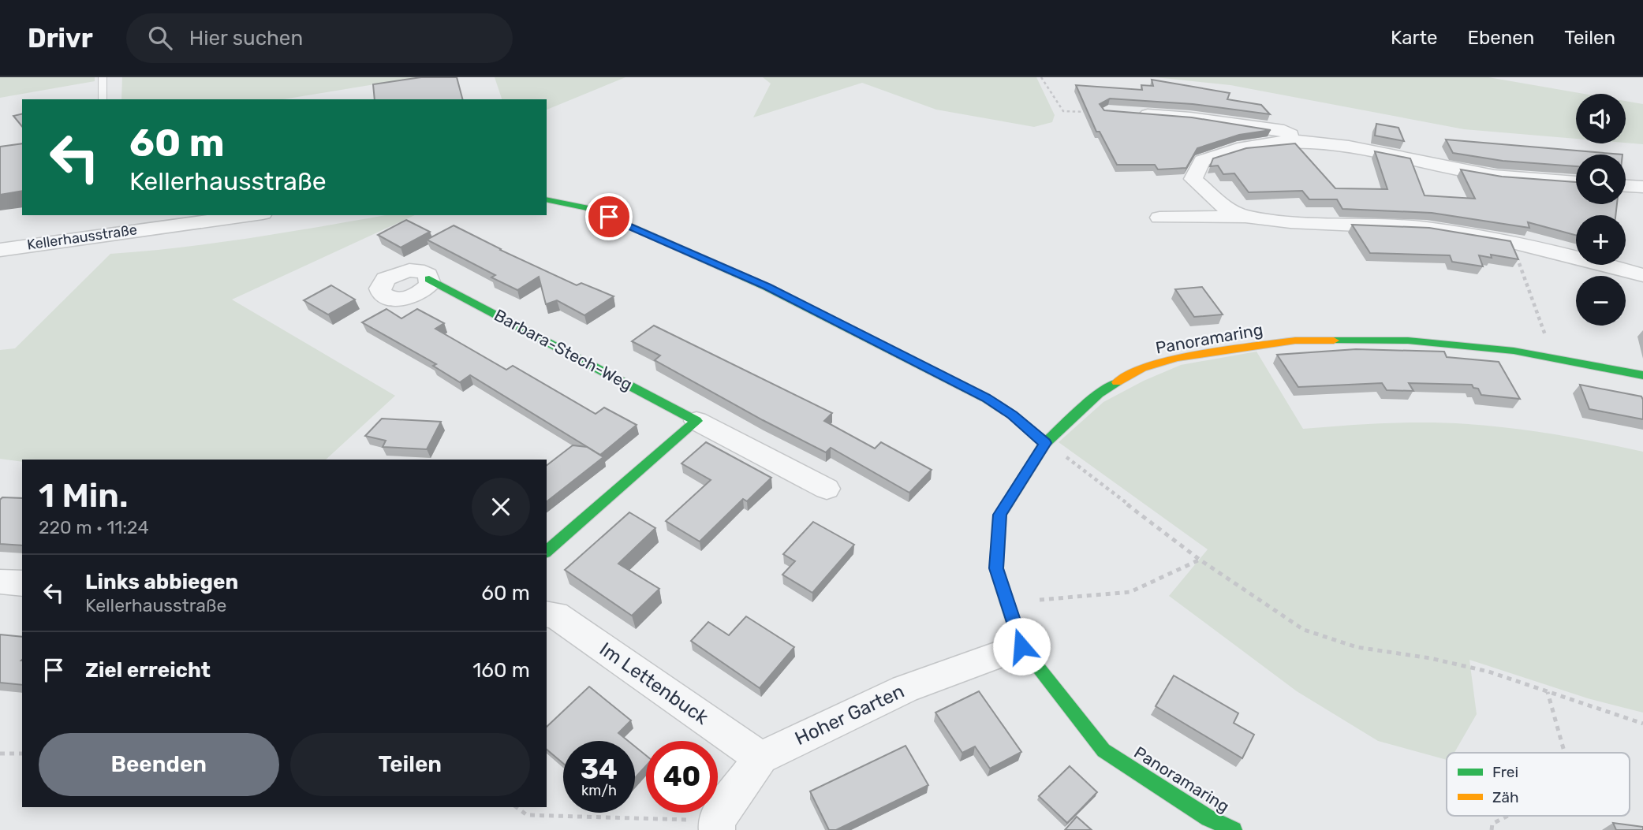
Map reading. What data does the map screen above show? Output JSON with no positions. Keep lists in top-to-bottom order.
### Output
{
  "streets": {
    "street": [
      "Kellerhausstraße",
      "Panoramaring",
      "Barbara-Stech-Weg",
      "Im Lettenbuck",
      "Hoher Garten"
    ]
  },
  "crossings": [
    ["Panoramaring", "Hoher Garten"],
    ["Im Lettenbuck", "Hoher Garten"]
  ],
  "legend": ["Frei", "Zäh"],
  "page": {
    "header": "Drivr",
    "search": "Hier suchen",
    "nav": ["Karte", "Ebenen", "Teilen"],
    "map_buttons": ["+", "−"],
    "turn": ["60 m", "Kellerhausstraße"],
    "heading": ["1 Min.", "220 m · 11:24"],
    "list": [
      {
        "name": "Links abbiegen",
        "note": "Kellerhausstraße",
        "value": "60 m"
      },
      {
        "name": "Ziel erreicht",
        "value": "160 m"
      }
    ],
    "buttons": ["Beenden", "Teilen"],
    "speed": "34 km/h",
    "limit": "40"
  }
}
